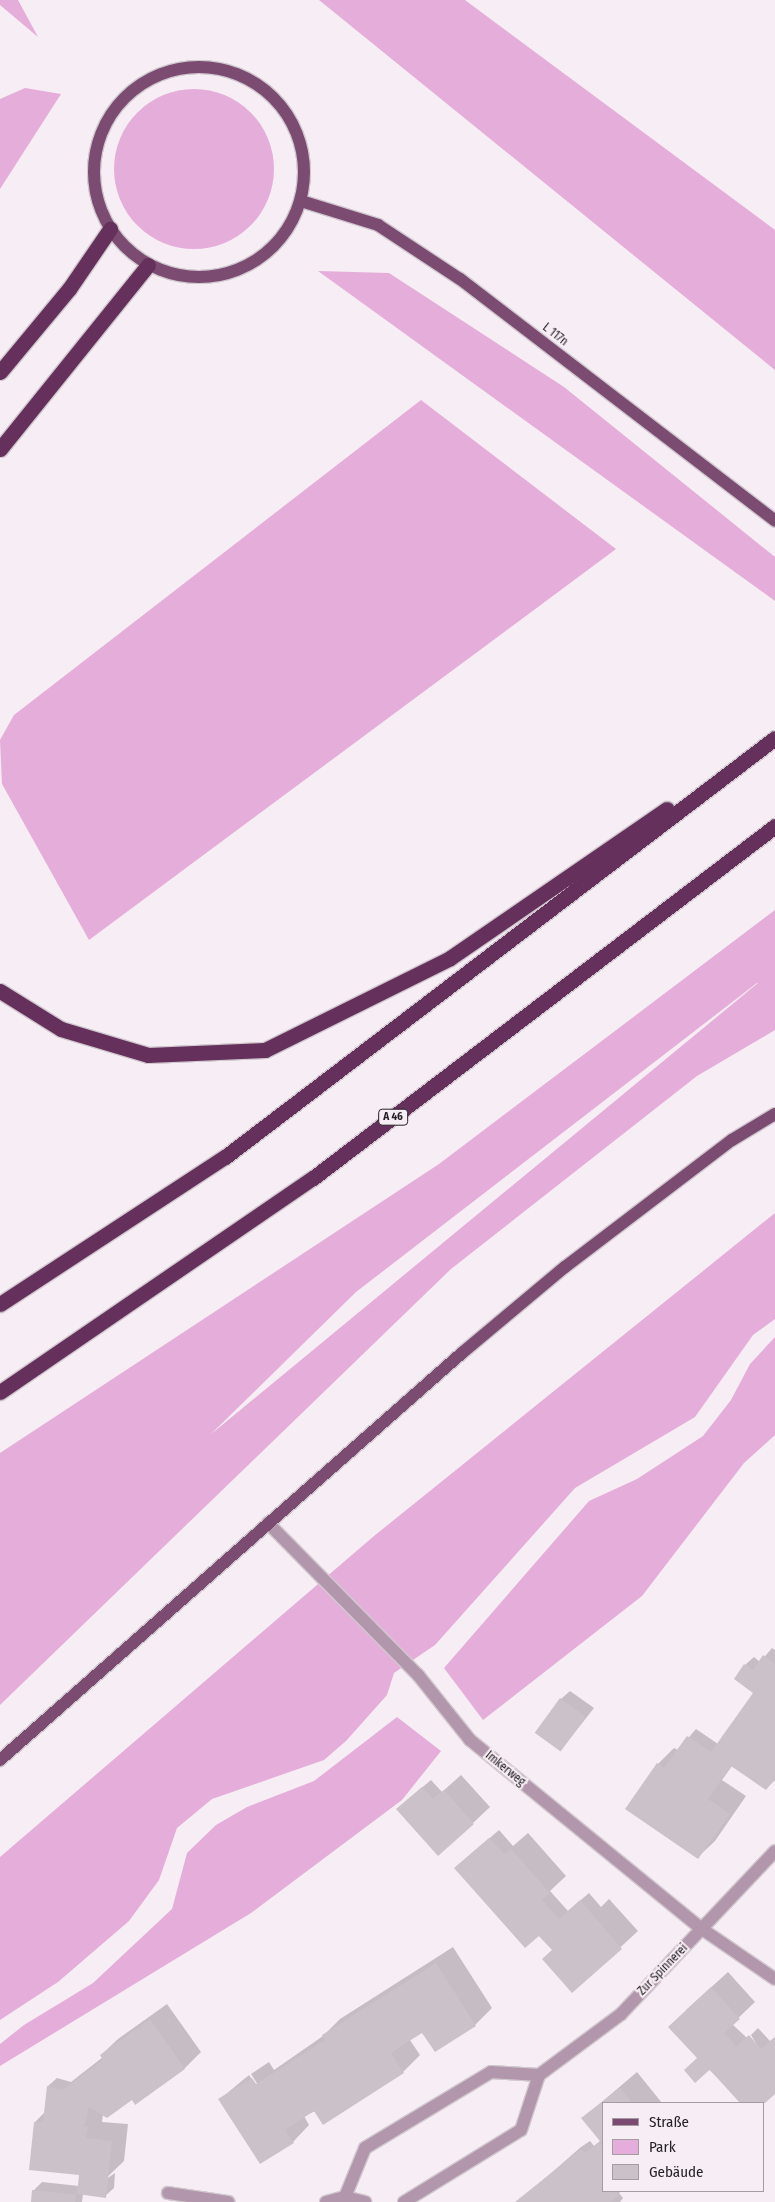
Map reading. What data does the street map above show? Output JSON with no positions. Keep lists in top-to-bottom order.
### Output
{
  "streets": {
    "highway": ["A 46"],
    "main road": ["L 117n"],
    "street": ["Imkerweg", "Zur Spinnerei"]
  },
  "crossings": [
    ["Imkerweg", "Zur Spinnerei"]
  ],
  "legend": ["Straße", "Park", "Gebäude"]
}
